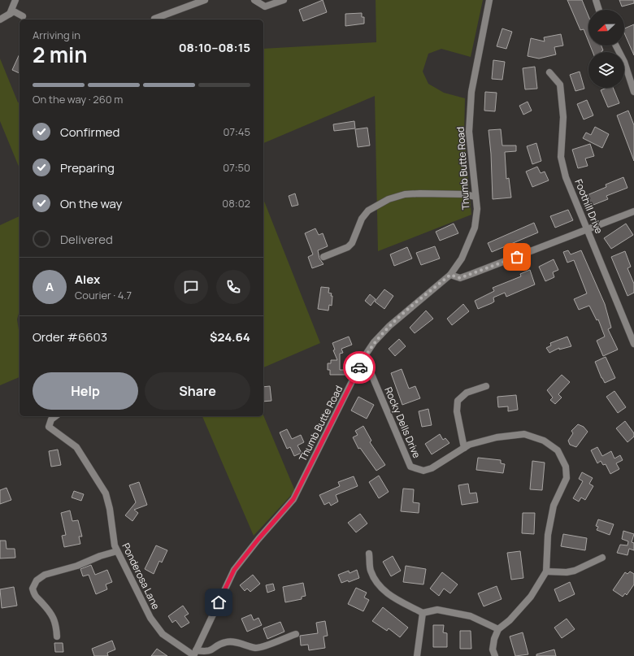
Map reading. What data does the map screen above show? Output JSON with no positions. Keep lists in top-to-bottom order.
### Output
{
  "streets": {
    "street": [
      "Thumb Butte Road",
      "Foothill Drive",
      "Rocky Dells Drive",
      "Ponderosa Lane"
    ]
  },
  "crossings": [
    ["Thumb Butte Road", "Rocky Dells Drive"],
    ["Thumb Butte Road", "Ponderosa Lane"]
  ],
  "north": "left",
  "page": {
    "heading": ["2 min", "Arriving in", "08:10–08:15"],
    "panel": [
      "Alex",
      "Courier · 4.7",
      "Order #6603",
      "$24.64"
    ],
    "bar": "On the way · 260 m",
    "list": [
      ["Confirmed", "07:45"],
      ["Preparing", "07:50"],
      ["On the way", "08:02"],
      "Delivered"
    ],
    "round": "A",
    "buttons": ["Help", "Share"]
  }
}
